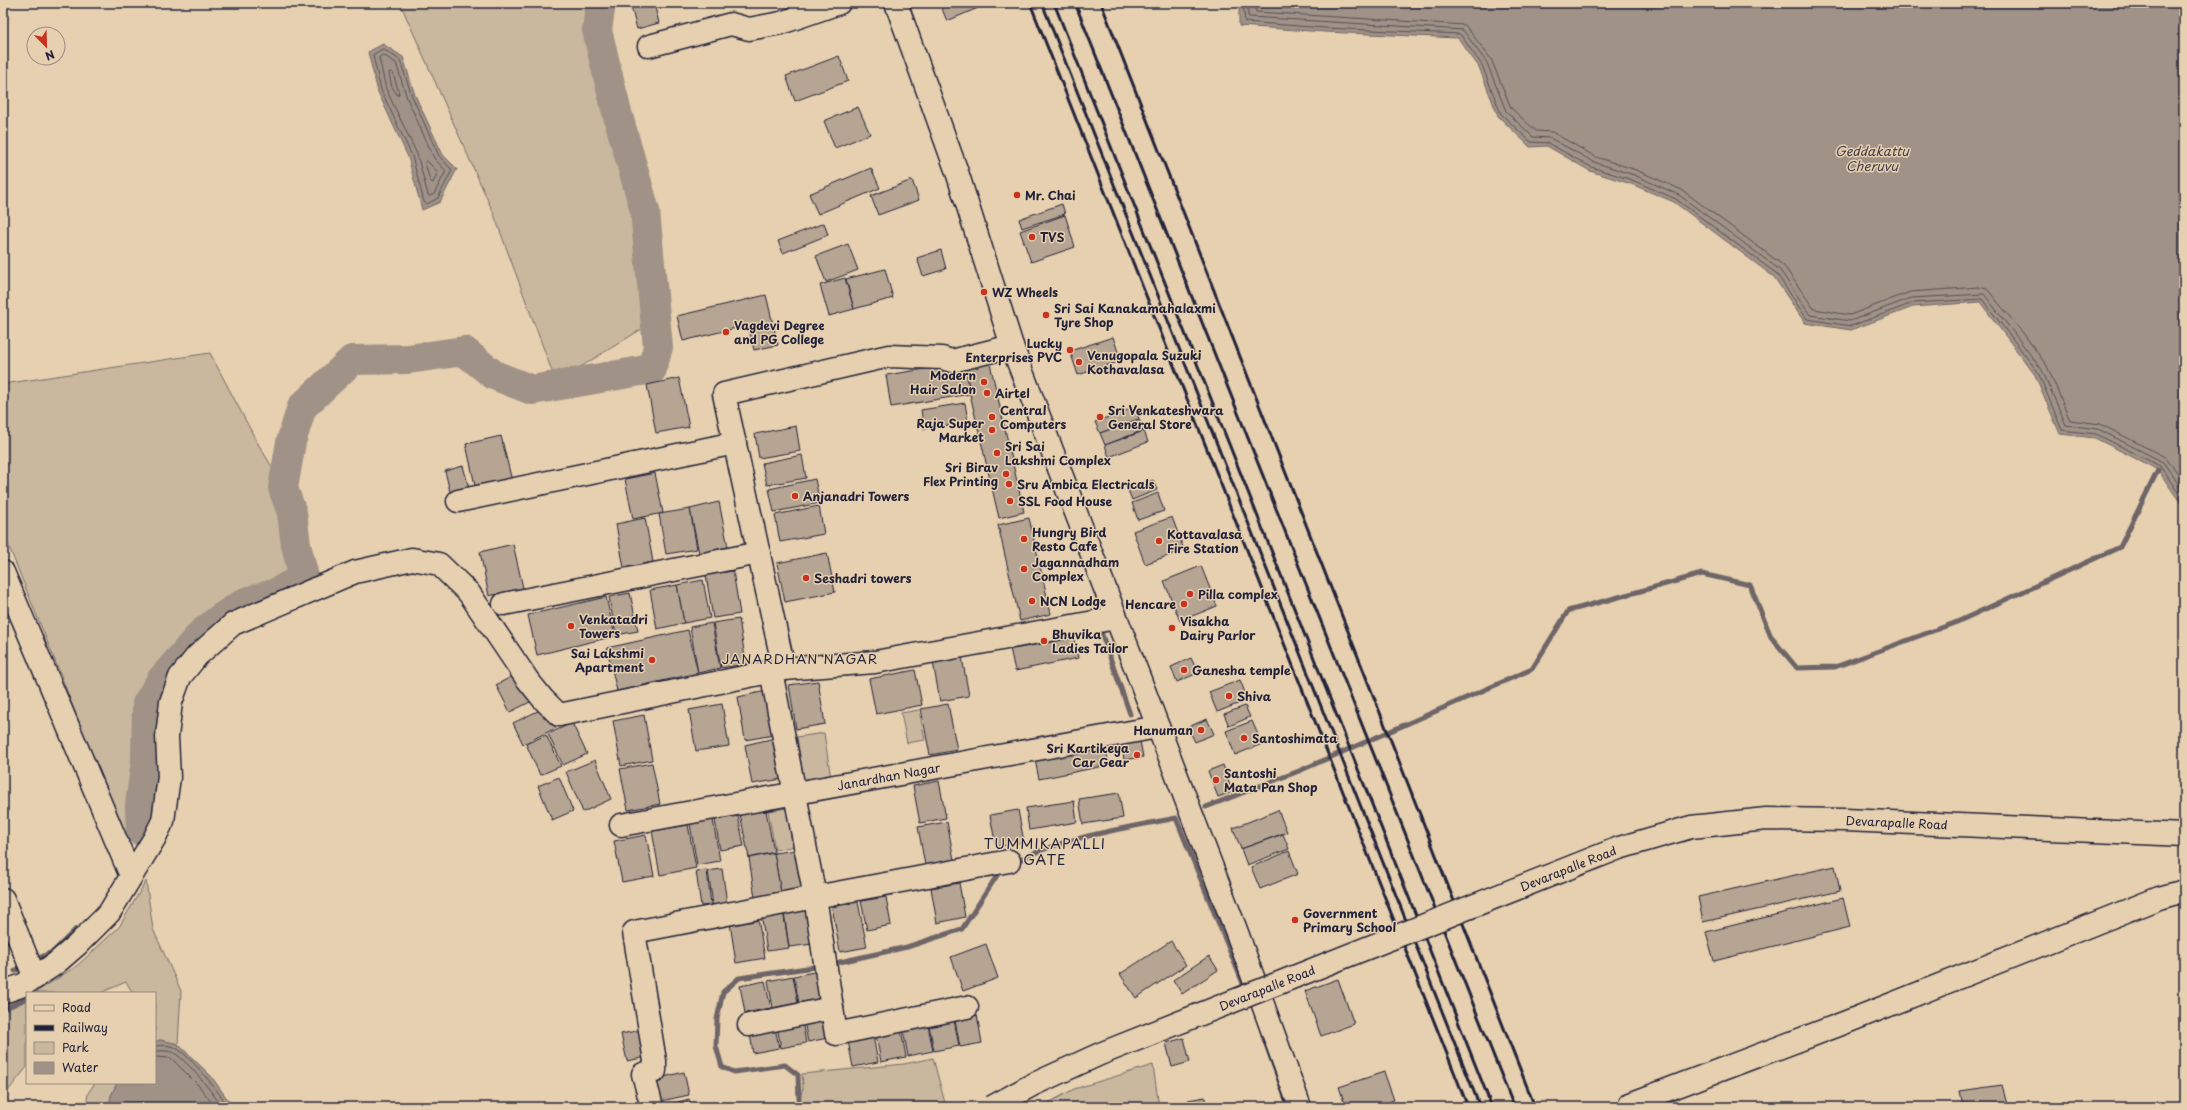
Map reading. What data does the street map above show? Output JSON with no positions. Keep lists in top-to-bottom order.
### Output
{
  "streets": {
    "main road": ["Janardhan Nagar", "Devarapalle Road"]
  },
  "districts": ["JANARDHAN NAGAR", "TUMMIKAPALLI GATE"],
  "water": ["Geddakattu Cheruvu"],
  "places": [
    "Mr. Chai",
    "TVS",
    "WZ Wheels",
    "Sri Sai Kanakamahalaxmi Tyre Shop",
    "Vagdevi Degree and PG College",
    "Lucky Enterprises PVC",
    "Venugopala Suzuki Kothavalasa",
    "Modern Hair Salon",
    "Airtel",
    "Central Computers",
    "Sri Venkateshwara General Store",
    "Raja Super Market",
    "Sri Sai Lakshmi Complex",
    "Sri Birav Flex Printing",
    "Sru Ambica Electricals",
    "Anjanadri Towers",
    "SSL Food House",
    "Hungry Bird Resto Cafe",
    "Kottavalasa Fire Station",
    "Jagannadham Complex",
    "Seshadri towers",
    "Pilla complex",
    "NCN Lodge",
    "Hencare",
    "Venkatadri Towers",
    "Visakha Dairy Parlor",
    "Bhuvika Ladies Tailor",
    "Sai Lakshmi Apartment",
    "Ganesha temple",
    "Shiva",
    "Hanuman",
    "Santoshimata",
    "Sri Kartikeya Car Gear",
    "Santoshi Mata Pan Shop",
    "Government Primary School"
  ],
  "legend": [
    "Road",
    "Railway",
    "Park",
    "Water"
  ],
  "north": "bottom right"
}
